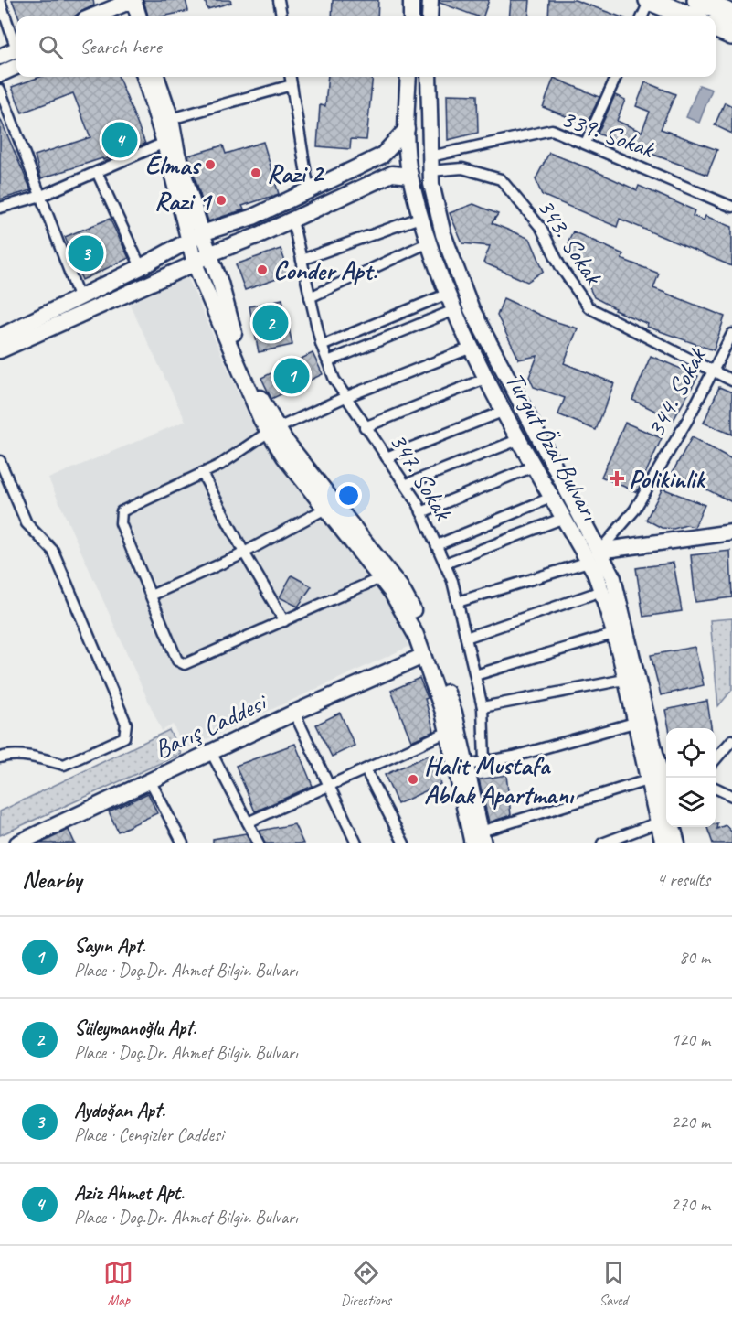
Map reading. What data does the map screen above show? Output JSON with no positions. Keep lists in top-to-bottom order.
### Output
{
  "streets": {
    "main road": ["Turgut Özal Bulvarı", "Barış Caddesi"],
    "street": [
      "339. Sokak",
      "343. Sokak",
      "344. Sokak",
      "347. Sokak"
    ]
  },
  "crossings": [
    ["339. Sokak", "343. Sokak"],
    ["339. Sokak", "Turgut Özal Bulvarı"],
    ["343. Sokak", "344. Sokak"],
    ["343. Sokak", "Turgut Özal Bulvarı"],
    ["344. Sokak", "Turgut Özal Bulvarı"]
  ],
  "places": {
    "other": [
      "Elmas",
      "Razi 2",
      "Razi 1",
      "Conder Apt.",
      "Halit Mustafa Ablak Apartmanı"
    ],
    "health": ["Polikinlik"]
  },
  "page": {
    "search": "Search here",
    "pins": [
      "4",
      "3",
      "2",
      "1"
    ],
    "heading": ["Nearby", "4 results"],
    "list": [
      {
        "mark": "1",
        "name": "Sayın Apt.",
        "note": "Place · Doç.Dr. Ahmet Bilgin Bulvarı",
        "value": "80 m"
      },
      {
        "mark": "2",
        "name": "Süleymanoğlu Apt.",
        "note": "Place · Doç.Dr. Ahmet Bilgin Bulvarı",
        "value": "120 m"
      },
      {
        "mark": "3",
        "name": "Aydoğan Apt.",
        "note": "Place · Cengizler Caddesi",
        "value": "220 m"
      },
      {
        "mark": "4",
        "name": "Aziz Ahmet Apt.",
        "note": "Place · Doç.Dr. Ahmet Bilgin Bulvarı",
        "value": "270 m"
      }
    ],
    "nav": ["Map", "Directions", "Saved"]
  }
}
